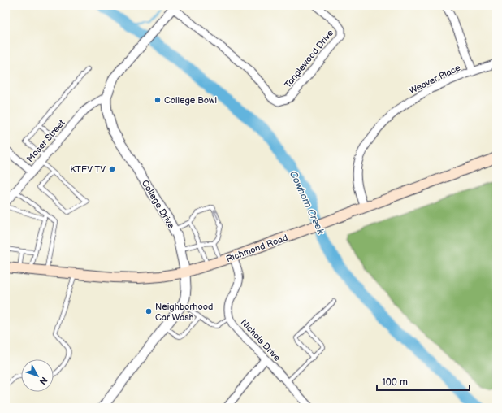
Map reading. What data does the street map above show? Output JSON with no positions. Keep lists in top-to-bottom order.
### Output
{
  "streets": {
    "main road": ["Richmond Road"],
    "street": [
      "Tanglewood Drive",
      "Weaver Place",
      "Moser Street",
      "College Drive",
      "Nichols Drive"
    ]
  },
  "crossings": [
    ["Tanglewood Drive", "College Drive"],
    ["Weaver Place", "Richmond Road"],
    ["Moser Street", "College Drive"],
    ["College Drive", "Richmond Road"],
    ["Richmond Road", "Nichols Drive"]
  ],
  "water": ["Cowhorn Creek"],
  "places": ["College Bowl", "KTEV TV", "Neighborhood Car Wash"],
  "scale_bar": "100 m",
  "north": "bottom right"
}
